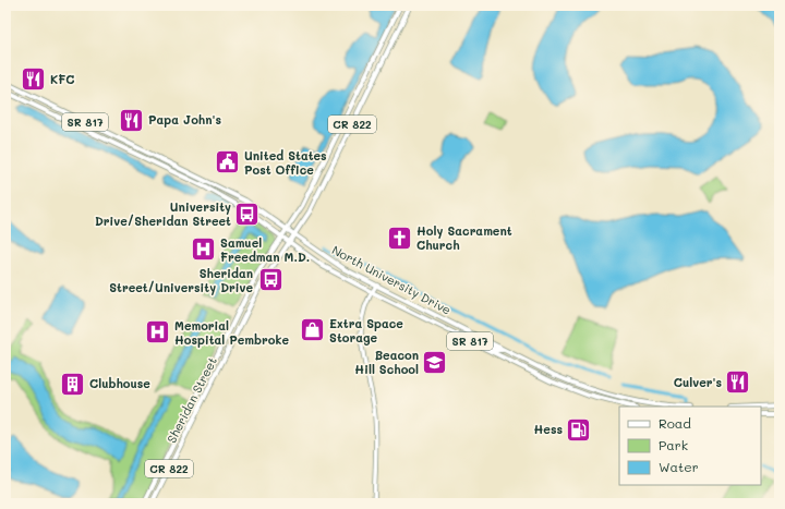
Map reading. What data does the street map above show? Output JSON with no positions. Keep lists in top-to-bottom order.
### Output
{
  "streets": {
    "main road": [
      "SR 817",
      "CR 822",
      "North University Drive",
      "Sheridan Street"
    ]
  },
  "crossings": [
    ["North University Drive", "Sheridan Street"]
  ],
  "places": {
    "restaurant": ["KFC", "Papa John's", "Culver's"],
    "public building": ["United States Post Office"],
    "bus stop": ["University Drive/Sheridan Street", "Sheridan Street/University Drive"],
    "church": ["Holy Sacrament Church"],
    "hospital": ["Samuel Freedman M.D.", "Memorial Hospital Pembroke"],
    "shop": ["Extra Space Storage"],
    "school or university": ["Beacon Hill School"],
    "building": ["Clubhouse"],
    "fuel station": ["Hess"]
  },
  "legend": ["Road", "Park", "Water"]
}
